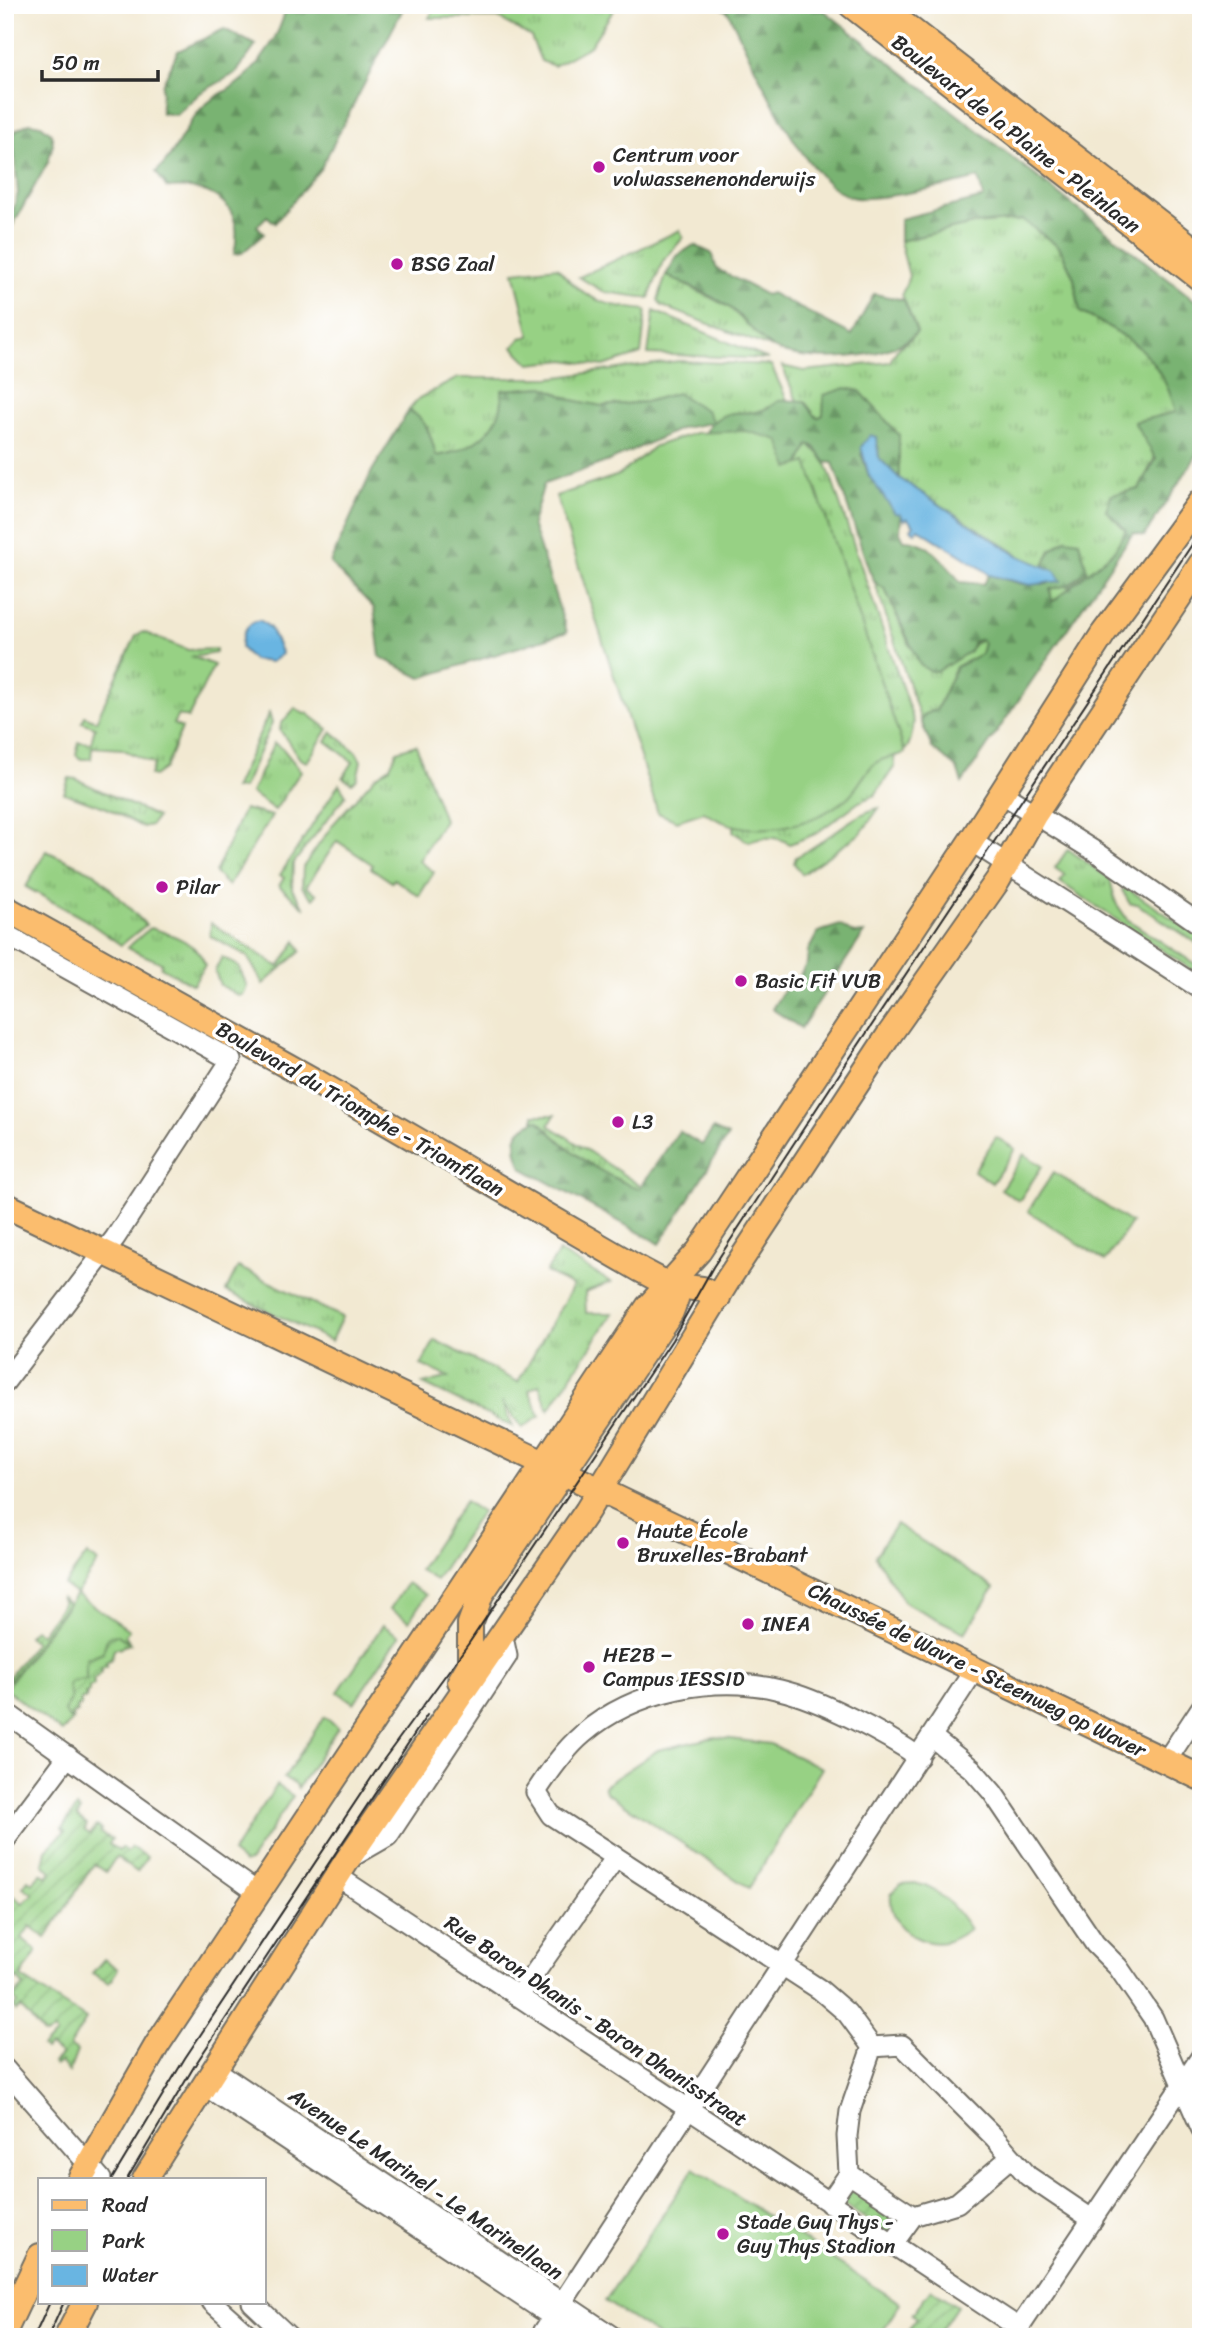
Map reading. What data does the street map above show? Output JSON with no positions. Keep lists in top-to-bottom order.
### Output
{
  "streets": {
    "main road": ["Boulevard de la Plaine - Pleinlaan", "Boulevard du Triomphe - Triomflaan", "Chaussée de Wavre - Steenweg op Waver"],
    "street": ["Rue Baron Dhanis - Baron Dhanisstraat", "Avenue Le Marinel - Le Marinellaan"]
  },
  "crossings": [
    ["Boulevard du Triomphe - Triomflaan", "Chaussée de Wavre - Steenweg op Waver"]
  ],
  "places": [
    "Centrum voor volwassenenonderwijs",
    "BSG Zaal",
    "Pilar",
    "Basic Fit VUB",
    "L3",
    "Haute École Bruxelles-Brabant",
    "INEA",
    "HE2B – Campus IESSID",
    "Stade Guy Thys - Guy Thys Stadion"
  ],
  "legend": ["Road", "Park", "Water"],
  "scale_bar": "50 m"
}
